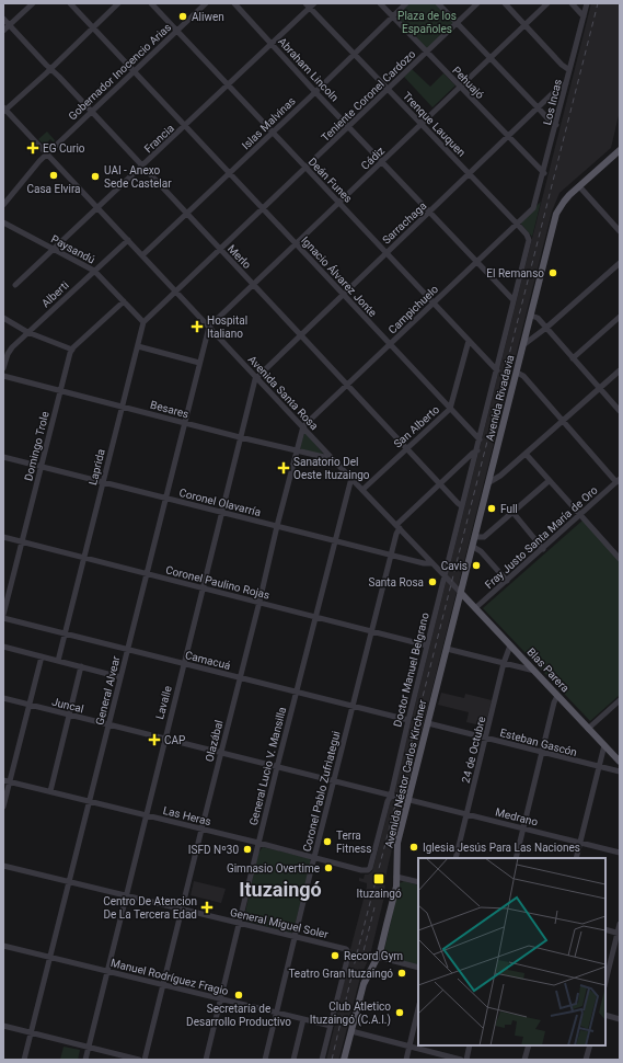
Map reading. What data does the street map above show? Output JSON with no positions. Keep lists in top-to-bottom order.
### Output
{
  "streets": {
    "main road": ["Avenida Rivadavia", "Blas Parera", "Avenida Néstor Carlos Kirchner"],
    "street": [
      "Abraham Lincoln",
      "Gobernador Inocencio Arias",
      "Pehuajó",
      "Teniente Coronel Cardozo",
      "Los Incas",
      "Islas Malvinas",
      "Trenque Lauquen",
      "Francia",
      "Cádiz",
      "Deán Funes",
      "Sarrachaga",
      "Paysandú",
      "Merlo",
      "Ignacio Álvarez Jonte",
      "Alberti",
      "Campichuelo",
      "Avenida Santa Rosa",
      "Besares",
      "San Alberto",
      "Domingo Trole",
      "Laprida",
      "Coronel Olavarría",
      "Fray Justo Santa María de Oro",
      "Coronel Paulino Rojas",
      "Camacuá",
      "Doctor Manuel Belgrano",
      "General Alvear",
      "Lavalle",
      "Juncal",
      "Olazábal",
      "Esteban Gascón",
      "24 de Octubre",
      "General Lucio V. Mansilla",
      "Coronel Pablo Zufriategui",
      "Las Heras",
      "Medrano",
      "General Miguel Soler",
      "Manuel Rodríguez Fragio"
    ]
  },
  "crossings": [
    ["Abraham Lincoln", "Teniente Coronel Cardozo"],
    ["Abraham Lincoln", "Islas Malvinas"],
    ["Abraham Lincoln", "Francia"],
    ["Abraham Lincoln", "Cádiz"],
    ["Abraham Lincoln", "Sarrachaga"],
    ["Abraham Lincoln", "Campichuelo"],
    ["Abraham Lincoln", "Avenida Rivadavia"],
    ["Gobernador Inocencio Arias", "Deán Funes"],
    ["Gobernador Inocencio Arias", "Merlo"],
    ["Gobernador Inocencio Arias", "Ignacio Álvarez Jonte"],
    ["Gobernador Inocencio Arias", "Avenida Santa Rosa"],
    ["Pehuajó", "Teniente Coronel Cardozo"],
    ["Pehuajó", "Los Incas"],
    ["Pehuajó", "Islas Malvinas"],
    ["Pehuajó", "Cádiz"],
    ["Pehuajó", "Sarrachaga"],
    ["Teniente Coronel Cardozo", "Trenque Lauquen"],
    ["Teniente Coronel Cardozo", "Deán Funes"],
    ["Teniente Coronel Cardozo", "Merlo"],
    ["Teniente Coronel Cardozo", "Ignacio Álvarez Jonte"],
    ["Teniente Coronel Cardozo", "Avenida Santa Rosa"],
    ["Los Incas", "Sarrachaga"],
    ["Los Incas", "Campichuelo"],
    ["Islas Malvinas", "Trenque Lauquen"],
    ["Islas Malvinas", "Deán Funes"],
    ["Islas Malvinas", "Merlo"],
    ["Islas Malvinas", "Ignacio Álvarez Jonte"],
    ["Islas Malvinas", "Avenida Santa Rosa"],
    ["Trenque Lauquen", "Francia"],
    ["Trenque Lauquen", "Cádiz"],
    ["Trenque Lauquen", "Sarrachaga"],
    ["Trenque Lauquen", "Campichuelo"],
    ["Trenque Lauquen", "Avenida Rivadavia"],
    ["Francia", "Deán Funes"],
    ["Francia", "Paysandú"],
    ["Francia", "Merlo"],
    ["Francia", "Ignacio Álvarez Jonte"],
    ["Francia", "Avenida Santa Rosa"],
    ["Cádiz", "Deán Funes"],
    ["Cádiz", "Merlo"],
    ["Cádiz", "Ignacio Álvarez Jonte"],
    ["Cádiz", "Avenida Santa Rosa"],
    ["Cádiz", "General Alvear"],
    ["Deán Funes", "Sarrachaga"],
    ["Deán Funes", "Campichuelo"],
    ["Deán Funes", "Avenida Rivadavia"],
    ["Deán Funes", "San Alberto"],
    ["Sarrachaga", "Merlo"],
    ["Sarrachaga", "Ignacio Álvarez Jonte"],
    ["Sarrachaga", "Avenida Santa Rosa"],
    ["Sarrachaga", "Lavalle"],
    ["Paysandú", "Alberti"],
    ["Paysandú", "Laprida"],
    ["Merlo", "Campichuelo"],
    ["Merlo", "Avenida Rivadavia"],
    ["Merlo", "San Alberto"],
    ["Ignacio Álvarez Jonte", "Campichuelo"],
    ["Ignacio Álvarez Jonte", "Avenida Rivadavia"],
    ["Ignacio Álvarez Jonte", "San Alberto"],
    ["Alberti", "Avenida Santa Rosa"],
    ["Campichuelo", "Avenida Santa Rosa"],
    ["Campichuelo", "Olazábal"],
    ["Avenida Santa Rosa", "Avenida Rivadavia"],
    ["Avenida Santa Rosa", "Besares"],
    ["Avenida Santa Rosa", "San Alberto"],
    ["Avenida Santa Rosa", "Coronel Olavarría"],
    ["Avenida Santa Rosa", "Doctor Manuel Belgrano"],
    ["Avenida Santa Rosa", "Blas Parera"],
    ["Avenida Santa Rosa", "General Alvear"],
    ["Avenida Santa Rosa", "Lavalle"],
    ["Avenida Santa Rosa", "Olazábal"],
    ["Avenida Santa Rosa", "General Lucio V. Mansilla"],
    ["Avenida Santa Rosa", "Avenida Néstor Carlos Kirchner"],
    ["Avenida Santa Rosa", "Coronel Pablo Zufriategui"],
    ["Avenida Rivadavia", "Doctor Manuel Belgrano"],
    ["Avenida Rivadavia", "Blas Parera"],
    ["Avenida Rivadavia", "Avenida Néstor Carlos Kirchner"],
    ["Besares", "Domingo Trole"],
    ["Besares", "Laprida"],
    ["Besares", "General Alvear"],
    ["Besares", "Lavalle"],
    ["Besares", "Olazábal"],
    ["Domingo Trole", "Coronel Olavarría"],
    ["Domingo Trole", "Coronel Paulino Rojas"],
    ["Domingo Trole", "Camacuá"],
    ["Laprida", "Coronel Olavarría"],
    ["Laprida", "Coronel Paulino Rojas"],
    ["Laprida", "Camacuá"],
    ["Coronel Olavarría", "General Alvear"],
    ["Coronel Olavarría", "Lavalle"],
    ["Coronel Olavarría", "Olazábal"],
    ["Coronel Olavarría", "General Lucio V. Mansilla"],
    ["Coronel Olavarría", "Coronel Pablo Zufriategui"],
    ["Fray Justo Santa María de Oro", "Blas Parera"],
    ["Coronel Paulino Rojas", "Doctor Manuel Belgrano"],
    ["Coronel Paulino Rojas", "General Alvear"],
    ["Coronel Paulino Rojas", "Lavalle"],
    ["Coronel Paulino Rojas", "Olazábal"],
    ["Coronel Paulino Rojas", "General Lucio V. Mansilla"],
    ["Coronel Paulino Rojas", "Coronel Pablo Zufriategui"],
    ["Camacuá", "Doctor Manuel Belgrano"],
    ["Camacuá", "General Alvear"],
    ["Camacuá", "Lavalle"],
    ["Camacuá", "Olazábal"],
    ["Camacuá", "General Lucio V. Mansilla"],
    ["Camacuá", "Coronel Pablo Zufriategui"],
    ["Doctor Manuel Belgrano", "Juncal"],
    ["Doctor Manuel Belgrano", "Las Heras"],
    ["Blas Parera", "24 de Octubre"],
    ["Blas Parera", "Avenida Néstor Carlos Kirchner"],
    ["General Alvear", "Juncal"],
    ["General Alvear", "Las Heras"],
    ["General Alvear", "General Miguel Soler"],
    ["General Alvear", "Manuel Rodríguez Fragio"],
    ["Lavalle", "Juncal"],
    ["Lavalle", "Las Heras"],
    ["Lavalle", "General Miguel Soler"],
    ["Lavalle", "Manuel Rodríguez Fragio"],
    ["Juncal", "Olazábal"],
    ["Juncal", "General Lucio V. Mansilla"],
    ["Juncal", "Avenida Néstor Carlos Kirchner"],
    ["Juncal", "Coronel Pablo Zufriategui"],
    ["Juncal", "Medrano"],
    ["Olazábal", "Las Heras"],
    ["Olazábal", "General Miguel Soler"],
    ["Olazábal", "Manuel Rodríguez Fragio"],
    ["Esteban Gascón", "24 de Octubre"],
    ["Esteban Gascón", "Avenida Néstor Carlos Kirchner"],
    ["24 de Octubre", "Medrano"],
    ["General Lucio V. Mansilla", "Las Heras"],
    ["General Lucio V. Mansilla", "General Miguel Soler"],
    ["General Lucio V. Mansilla", "Manuel Rodríguez Fragio"],
    ["Avenida Néstor Carlos Kirchner", "Medrano"],
    ["Coronel Pablo Zufriategui", "Las Heras"],
    ["Coronel Pablo Zufriategui", "General Miguel Soler"],
    ["Coronel Pablo Zufriategui", "Manuel Rodríguez Fragio"],
    ["General Miguel Soler", "Manuel Rodríguez Fragio"]
  ],
  "districts": ["Ituzaingó"],
  "parks": ["Plaza de los Españoles"],
  "places": {
    "other": [
      "Aliwen",
      "Casa Elvira",
      "UAI - Anexo Sede Castelar",
      "El Remanso",
      "Full",
      "Cavis",
      "Santa Rosa",
      "Terra Fitness",
      "Iglesia Jesús Para Las Naciones",
      "ISFD Nº30",
      "Gimnasio Overtime",
      "Record Gym",
      "Teatro Gran Ituzaingó",
      "Secretaría de Desarrollo Productivo",
      "Club Atletico Ituzaingó (C.A.I.)"
    ],
    "health": [
      "EG Curio",
      "Hospital Italiano",
      "Sanatorio Del Oeste Ituzaingo",
      "CAP",
      "Centro De Atencion De La Tercera Edad"
    ],
    "transit": ["Ituzaingó"]
  }
}
